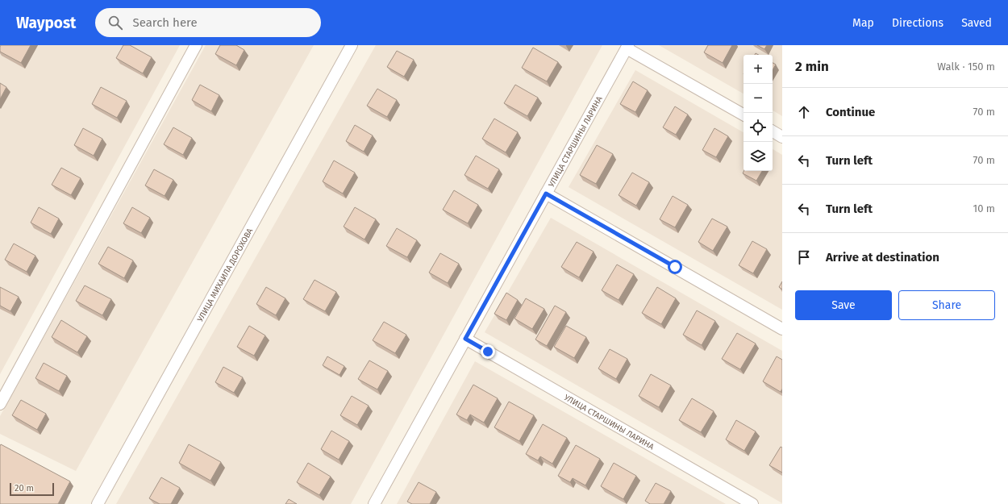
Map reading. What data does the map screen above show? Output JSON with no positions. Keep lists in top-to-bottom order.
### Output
{
  "streets": {
    "street": ["УЛИЦА СТАРШИНЫ ЛАРИНА", "УЛИЦА МИХАИЛА ДОРОХОВА"]
  },
  "scale_bar": "20 m",
  "page": {
    "header": "Waypost",
    "search": "Search here",
    "nav": ["Map", "Directions", "Saved"],
    "heading": ["2 min", "Walk · 150 m"],
    "map_buttons": ["+", "−"],
    "list": [
      ["Continue", "70 m"],
      ["Turn left", "70 m"],
      ["Turn left", "10 m"],
      "Arrive at destination"
    ],
    "buttons": ["Save", "Share"],
    "scale": "20 m"
  }
}
